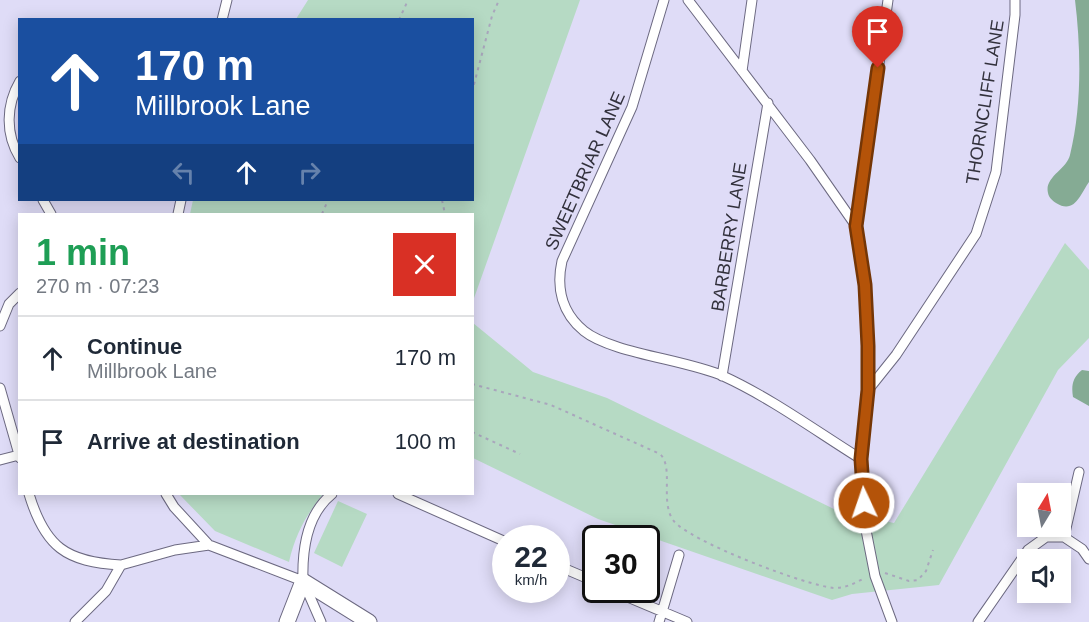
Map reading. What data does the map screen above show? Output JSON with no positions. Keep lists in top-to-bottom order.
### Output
{
  "streets": {
    "street": ["THORNCLIFF LANE", "SWEETBRIAR LANE", "BARBERRY LANE"]
  },
  "crossings": [
    ["SWEETBRIAR LANE", "BARBERRY LANE"]
  ],
  "north": "top",
  "page": {
    "turn": ["170 m", "Millbrook Lane"],
    "heading": ["1 min", "270 m · 07:23"],
    "list": [
      {
        "name": "Continue",
        "note": "Millbrook Lane",
        "value": "170 m"
      },
      {
        "name": "Arrive at destination",
        "value": "100 m"
      }
    ],
    "speed": "22 km/h",
    "limit": "30"
  }
}
